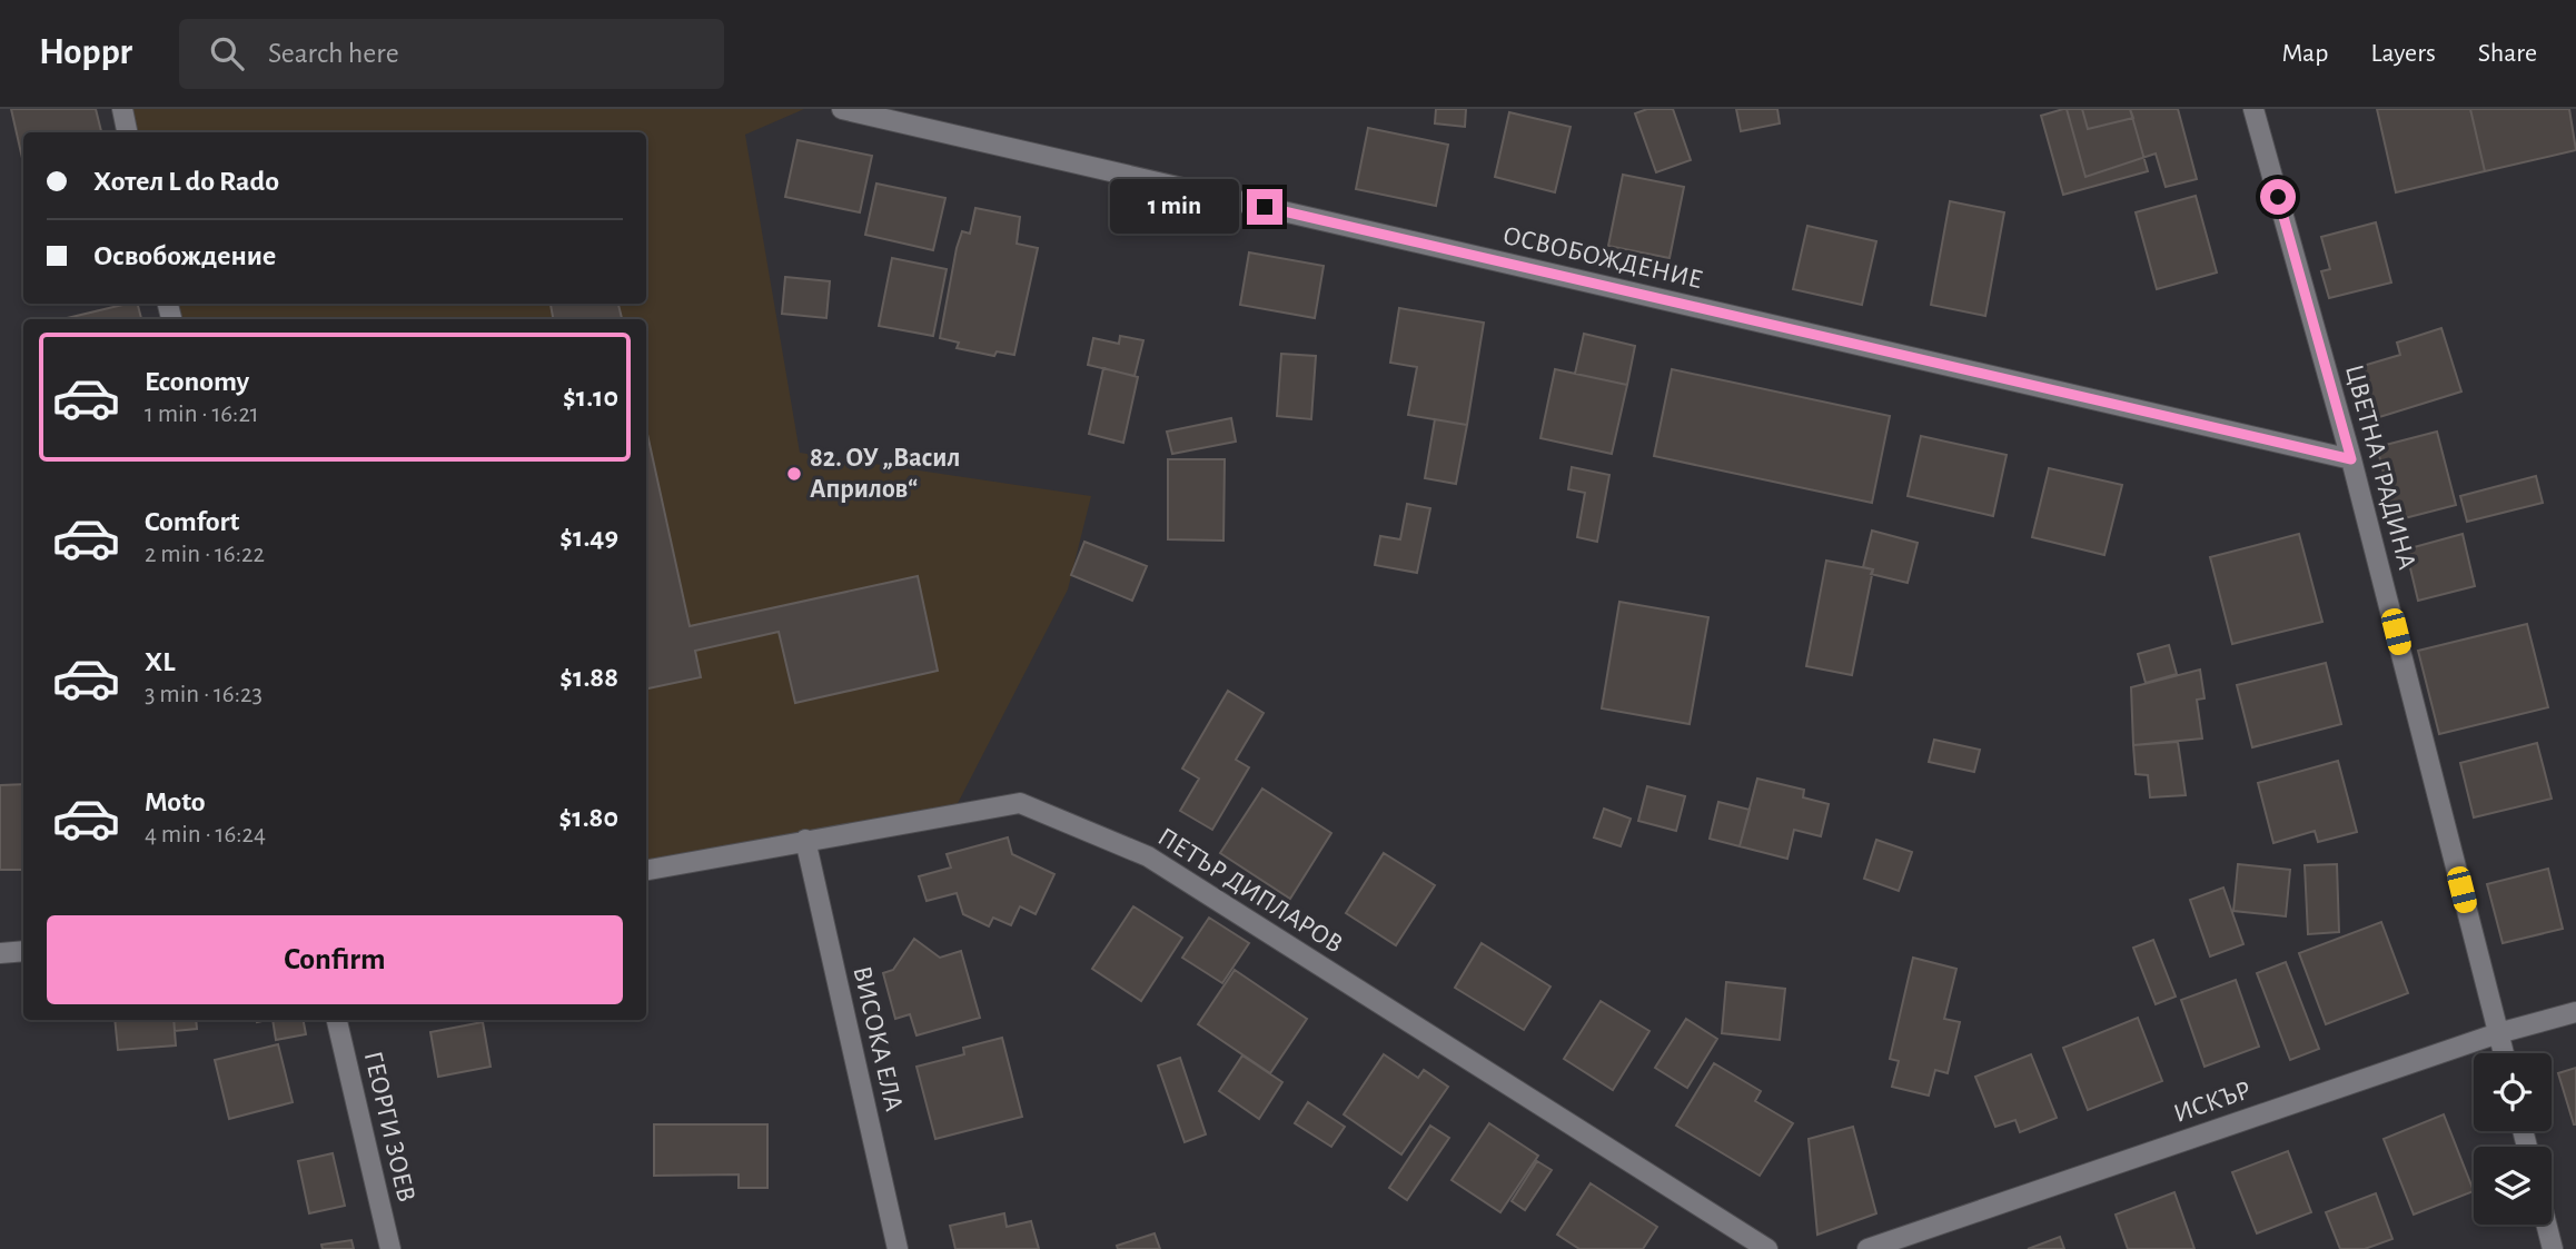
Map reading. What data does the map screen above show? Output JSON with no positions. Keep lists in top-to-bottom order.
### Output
{
  "streets": {
    "street": [
      "ОСВОБОЖДЕНИЕ",
      "ЦВЕТНА ГРАДИНА",
      "ПЕТЪР ДИПЛАРОВ",
      "ВИСОКА ЕЛА",
      "ИСКЪР",
      "ГЕОРГИ ЗОЕВ"
    ]
  },
  "crossings": [
    ["ОСВОБОЖДЕНИЕ", "ЦВЕТНА ГРАДИНА"],
    ["ЦВЕТНА ГРАДИНА", "ИСКЪР"],
    ["ПЕТЪР ДИПЛАРОВ", "ВИСОКА ЕЛА"]
  ],
  "places": ["82. ОУ „Васил Априлов“"],
  "page": {
    "header": "Hoppr",
    "search": "Search here",
    "nav": ["Map", "Layers", "Share"],
    "banner": ["Хотел L do Rado", "Освобождение"],
    "bubble": "1 min",
    "list": [
      {
        "name": "Economy",
        "note": "1 min · 16:21",
        "value": "$1.10"
      },
      {
        "name": "Comfort",
        "note": "2 min · 16:22",
        "value": "$1.49"
      },
      {
        "name": "XL",
        "note": "3 min · 16:23",
        "value": "$1.88"
      },
      {
        "name": "Moto",
        "note": "4 min · 16:24",
        "value": "$1.80"
      }
    ],
    "buttons": "Confirm"
  }
}
